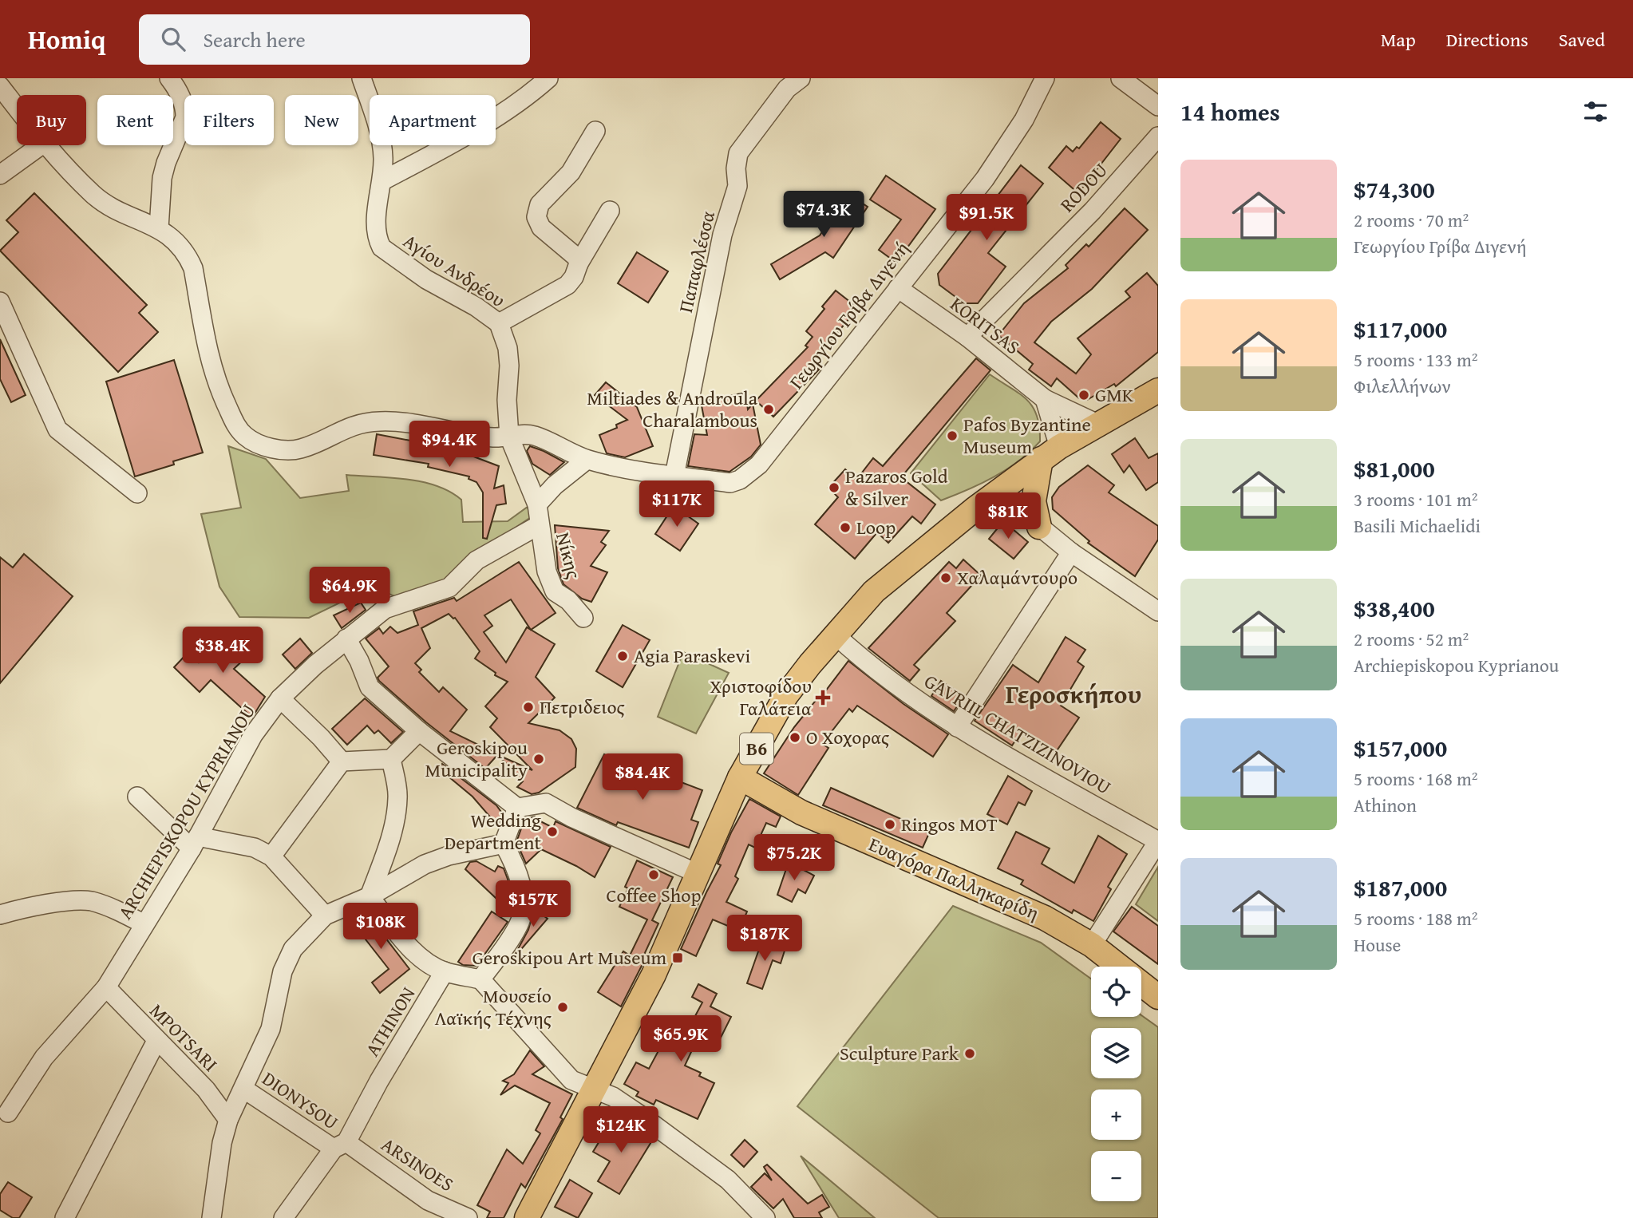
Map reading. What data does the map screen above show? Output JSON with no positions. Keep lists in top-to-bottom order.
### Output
{
  "streets": {
    "main road": ["B6", "Ευαγόρα Παλληκαρίδη"],
    "street": [
      "RODOU",
      "Παπαφλέσσα",
      "Αγίου Ανδρέου",
      "Γεωργίου Γρίβα Διγενή",
      "KORITSAS",
      "Νίκης",
      "GAVRIIL CHATZIZINOVIOU",
      "ARCHIEPISKOPOU KYPRIANOU",
      "ATHINON",
      "MPOTSARI",
      "DIONYSOU",
      "ARSINOES"
    ]
  },
  "crossings": [
    ["RODOU", "KORITSAS"],
    ["Παπαφλέσσα", "Γεωργίου Γρίβα Διγενή"],
    ["Αγίου Ανδρέου", "Νίκης"],
    ["Γεωργίου Γρίβα Διγενή", "KORITSAS"],
    ["KORITSAS", "B6"],
    ["Νίκης", "ARCHIEPISKOPOU KYPRIANOU"],
    ["GAVRIIL CHATZIZINOVIOU", "B6"],
    ["B6", "Ευαγόρα Παλληκαρίδη"],
    ["ARCHIEPISKOPOU KYPRIANOU", "MPOTSARI"],
    ["ATHINON", "DIONYSOU"],
    ["ATHINON", "ARSINOES"],
    ["DIONYSOU", "ARSINOES"]
  ],
  "districts": ["Γεροσκήπου"],
  "places": {
    "other": [
      "GMK",
      "Miltiades & Androula Charalambous",
      "Pafos Byzantine Museum",
      "Pazaros Gold & Silver",
      "Loop",
      "Χαλαμάντουρο",
      "Agia Paraskevi",
      "Πετριδειος",
      "Ο Χοχορας",
      "Geroskipou Municipality",
      "Ringos MOT",
      "Wedding Department",
      "Coffee Shop",
      "Μουσείο Λαϊκής Τέχνης",
      "Sculpture Park"
    ],
    "health": ["Χριστοφίδου Γαλάτεια"],
    "transit": ["Geroskipou Art Museum"]
  },
  "page": {
    "header": "Homiq",
    "search": "Search here",
    "nav": ["Map", "Directions", "Saved"],
    "heading": "14 homes",
    "chip": [
      "Buy",
      "Rent",
      "Filters",
      "New",
      "Apartment"
    ],
    "list": [
      {
        "name": "$74,300",
        "note": "2 rooms · 70 m² · Γεωργίου Γρίβα Διγενή"
      },
      {
        "name": "$117,000",
        "note": "5 rooms · 133 m² · Φιλελλήνων"
      },
      {
        "name": "$81,000",
        "note": "3 rooms · 101 m² · Basili Michaelidi"
      },
      {
        "name": "$38,400",
        "note": "2 rooms · 52 m² · Archiepiskopou Kyprianou"
      },
      {
        "name": "$157,000",
        "note": "5 rooms · 168 m² · Athinon"
      },
      {
        "name": "$187,000",
        "note": "5 rooms · 188 m² · House"
      }
    ],
    "price": [
      "$74.3K",
      "$91.5K",
      "$94.4K",
      "$117K",
      "$81K",
      "$64.9K",
      "$38.4K",
      "$84.4K",
      "$75.2K",
      "$157K",
      "$108K",
      "$187K",
      "$65.9K",
      "$124K"
    ],
    "map_buttons": ["+", "−"]
  }
}
